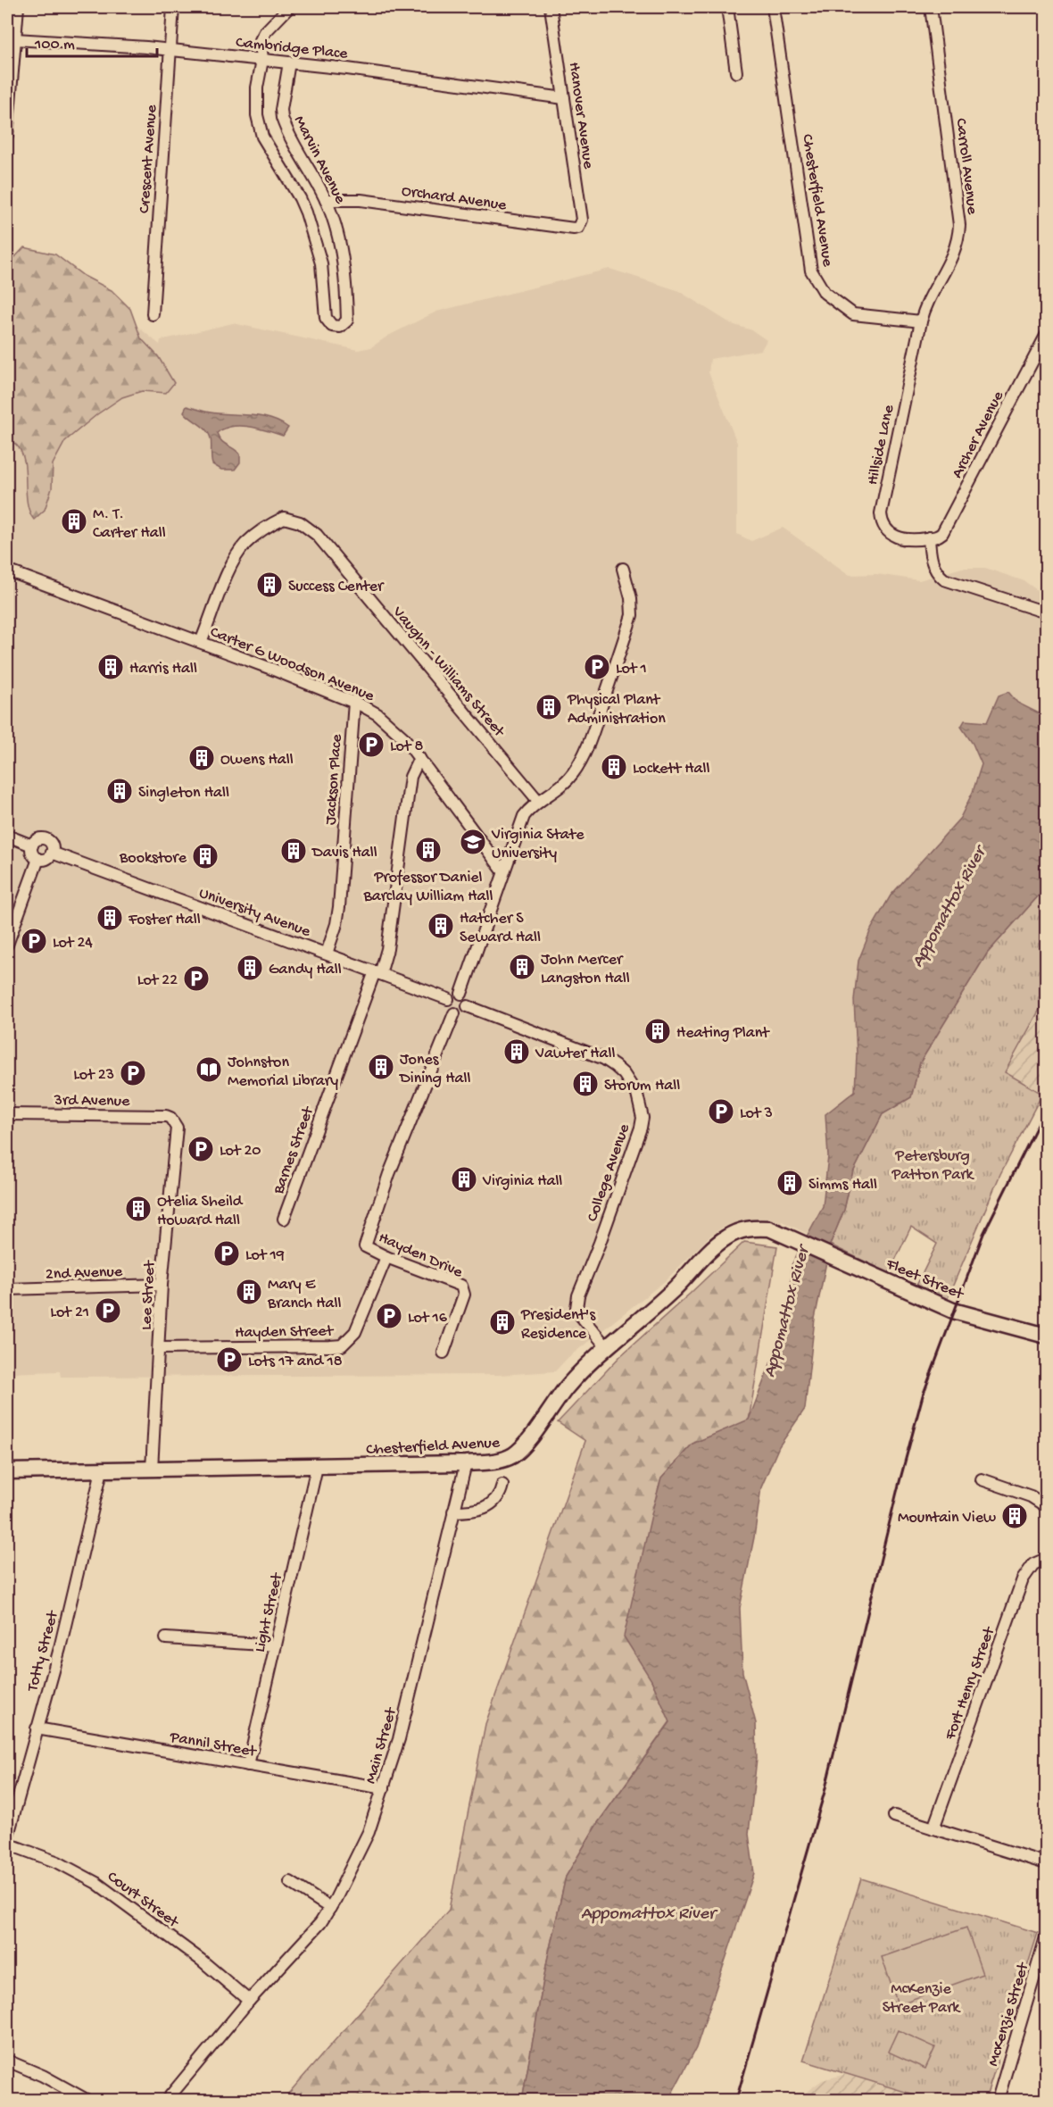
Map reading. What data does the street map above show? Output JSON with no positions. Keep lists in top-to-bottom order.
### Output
{
  "streets": {
    "main road": ["Chesterfield Avenue", "Fleet Street"],
    "street": [
      "Cambridge Place",
      "Hanover Avenue",
      "Crescent Avenue",
      "Marvin Avenue",
      "Carroll Avenue",
      "Orchard Avenue",
      "Archer Avenue",
      "Hillside Lane",
      "Carter G Woodson Avenue",
      "Vaughn - Williams Street",
      "Jackson Place",
      "University Avenue",
      "3rd Avenue",
      "Barnes Street",
      "College Avenue",
      "Hayden Drive",
      "2nd Avenue",
      "Lee Street",
      "Hayden Street",
      "Light Street",
      "Totty Street",
      "Fort Henry Street",
      "Pannil Street",
      "Main Street",
      "Court Street",
      "McKenzie Street"
    ]
  },
  "crossings": [
    ["Cambridge Place", "Hanover Avenue"],
    ["Cambridge Place", "Crescent Avenue"],
    ["Cambridge Place", "Marvin Avenue"],
    ["Hanover Avenue", "Orchard Avenue"],
    ["Marvin Avenue", "Orchard Avenue"],
    ["Carroll Avenue", "Chesterfield Avenue"],
    ["Carroll Avenue", "Hillside Lane"],
    ["Chesterfield Avenue", "Hillside Lane"],
    ["Chesterfield Avenue", "College Avenue"],
    ["Chesterfield Avenue", "Fleet Street"],
    ["Chesterfield Avenue", "Lee Street"],
    ["Chesterfield Avenue", "Light Street"],
    ["Chesterfield Avenue", "Totty Street"],
    ["Chesterfield Avenue", "Main Street"],
    ["Archer Avenue", "Hillside Lane"],
    ["Carter G Woodson Avenue", "Vaughn - Williams Street"],
    ["Carter G Woodson Avenue", "Jackson Place"],
    ["Carter G Woodson Avenue", "Barnes Street"],
    ["Jackson Place", "University Avenue"],
    ["University Avenue", "Barnes Street"],
    ["University Avenue", "College Avenue"],
    ["University Avenue", "Hayden Drive"],
    ["3rd Avenue", "Lee Street"],
    ["College Avenue", "Hayden Drive"],
    ["Hayden Drive", "Hayden Street"],
    ["2nd Avenue", "Lee Street"],
    ["Lee Street", "Hayden Street"],
    ["Light Street", "Pannil Street"],
    ["Totty Street", "Pannil Street"],
    ["Pannil Street", "Main Street"],
    ["Main Street", "Court Street"]
  ],
  "water": ["Appomattox River"],
  "parks": ["Petersburg Patton Park", "McKenzie Street Park"],
  "places": {
    "building": [
      "M. T. Carter Hall",
      "Success Center",
      "Harris Hall",
      "Physical Plant Administration",
      "Owens Hall",
      "Lockett Hall",
      "Singleton Hall",
      "Professor Daniel Barclay William Hall",
      "Davis Hall",
      "Bookstore",
      "Foster Hall",
      "Hatcher S Seward Hall",
      "John Mercer Langston Hall",
      "Gandy Hall",
      "Heating Plant",
      "Vawter Hall",
      "Jones Dining Hall",
      "Storum Hall",
      "Virginia Hall",
      "Simms Hall",
      "Otelia Sheild Howard Hall",
      "Mary E Branch Hall",
      "President's Residence",
      "Mountain View"
    ],
    "parking": [
      "Lot 1",
      "Lot 8",
      "Lot 24",
      "Lot 22",
      "Lot 23",
      "Lot 3",
      "Lot 20",
      "Lot 19",
      "Lot 21",
      "Lot 16",
      "Lots 17 and 18"
    ],
    "school or university": ["Virginia State University"],
    "library": ["Johnston Memorial Library"]
  },
  "scale_bar": "100 m"
}
